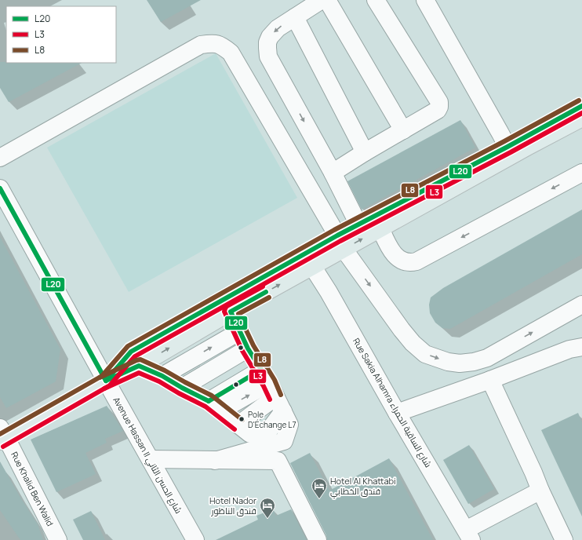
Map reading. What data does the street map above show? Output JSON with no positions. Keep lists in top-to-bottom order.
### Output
{
  "streets": {
    "street": ["Rue Sakia Alhamra شارع الساقية الحمراء", "Avenue Hassan II شارع الحسن الثاني", "Rue Khalid Ben Walid"]
  },
  "places": {
    "other": ["Pole D'Échange L7"],
    "hotel": ["Hotel Al Khattabi فندق الخطابي", "Hotel Nador فندق الناظور"]
  },
  "lines": ["transit line L8", "transit line L20", "transit line L3"],
  "legend": ["L20", "L3", "L8"]
}
